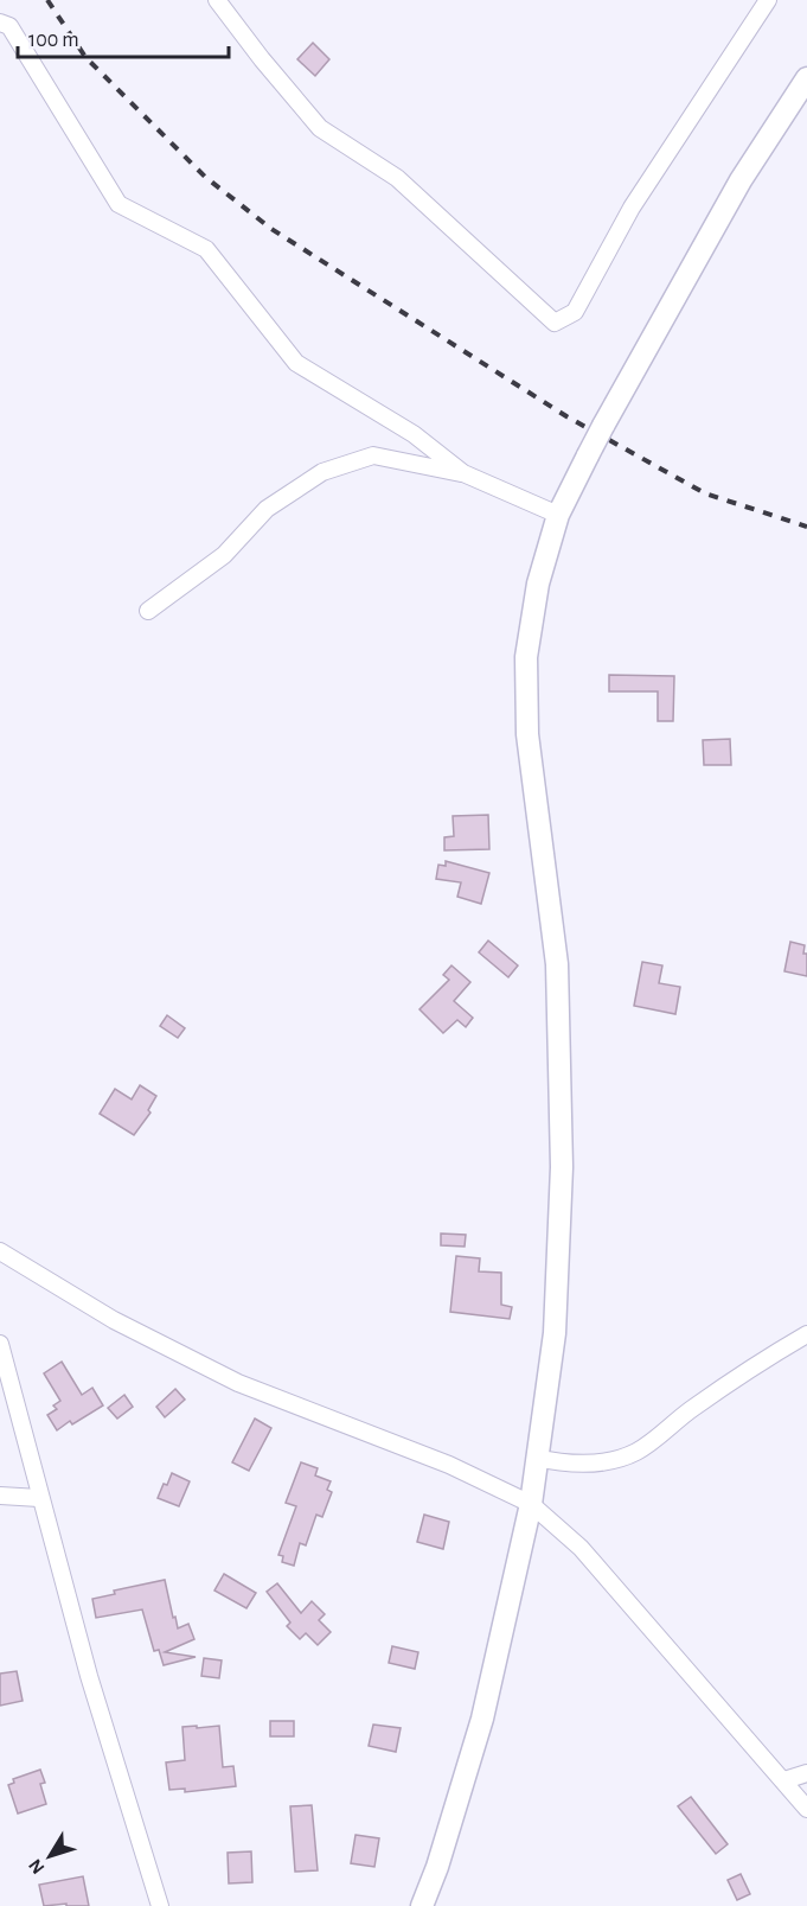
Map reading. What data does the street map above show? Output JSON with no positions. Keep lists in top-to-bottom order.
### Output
{
  "scale_bar": "100 m",
  "north": "bottom left"
}
